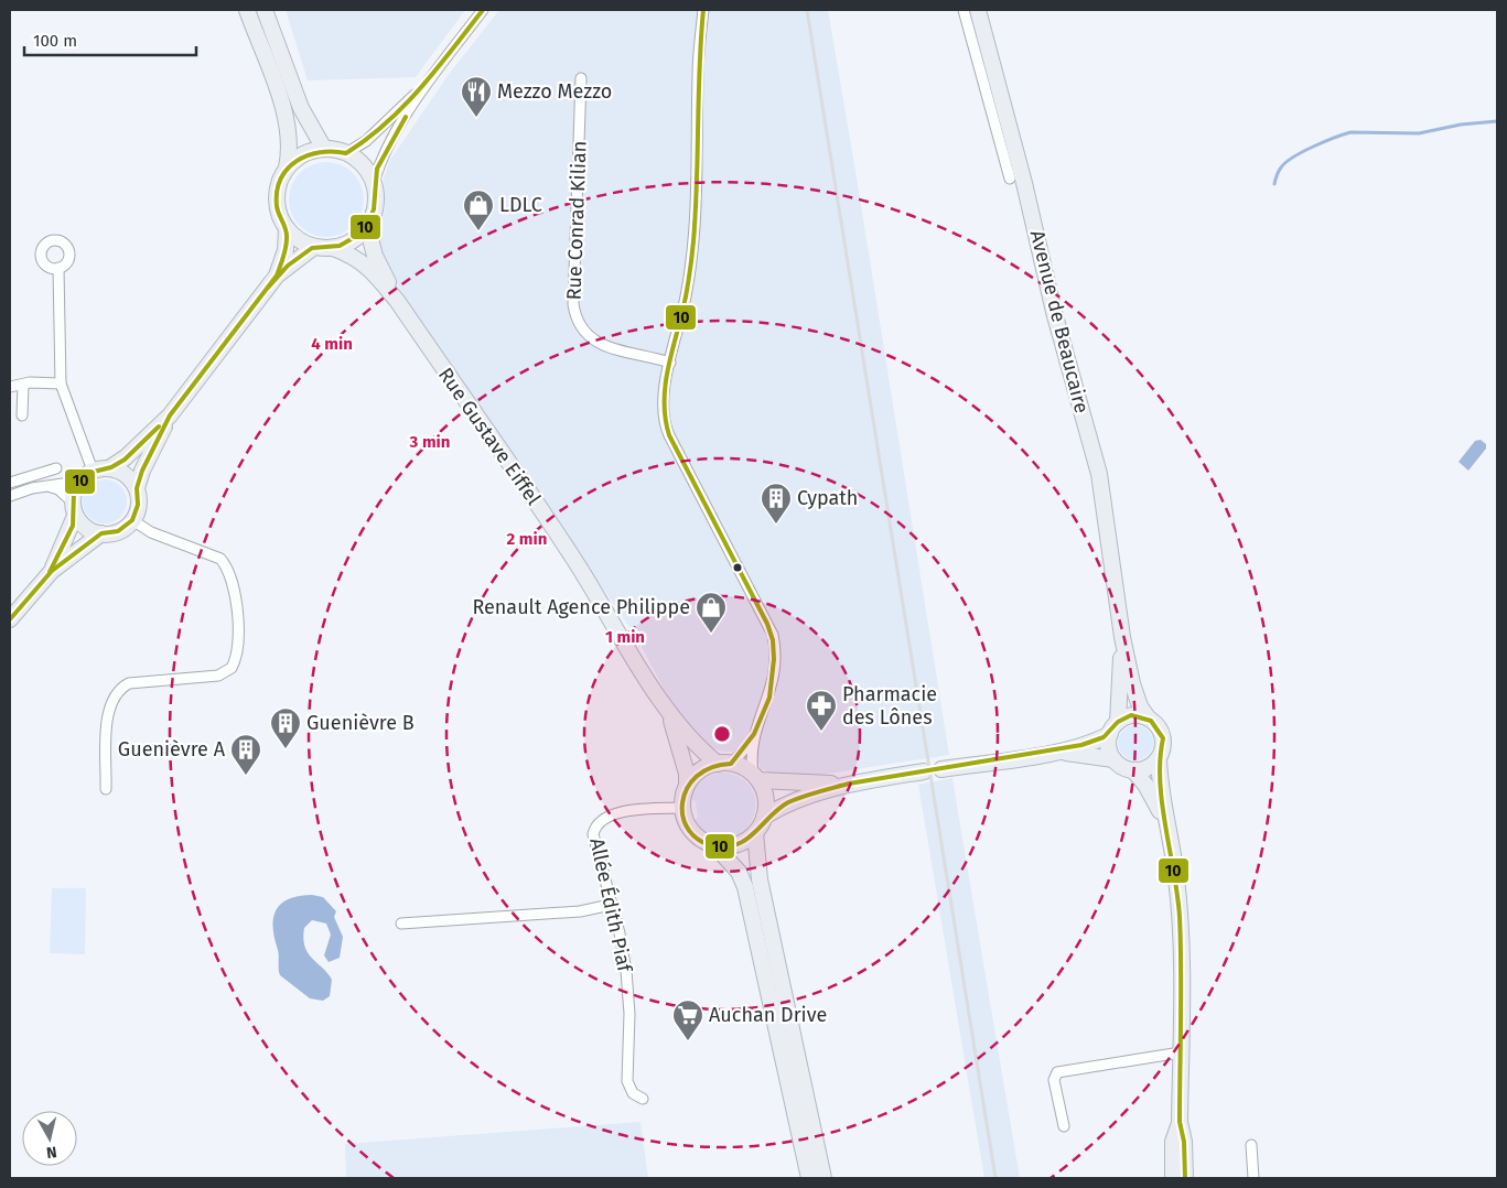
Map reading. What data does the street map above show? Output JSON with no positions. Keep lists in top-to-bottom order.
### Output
{
  "streets": {
    "main road": ["Avenue de Beaucaire", "Rue Gustave Eiffel"],
    "street": ["Rue Conrad Kilian", "Allée Édith Piaf"]
  },
  "crossings": [
    ["Rue Gustave Eiffel", "Allée Édith Piaf"]
  ],
  "places": {
    "restaurant": ["Mezzo Mezzo"],
    "shop": ["LDLC", "Renault Agence Philippe"],
    "building": ["Cypath", "Guenièvre B", "Guenièvre A"],
    "pharmacy": ["Pharmacie des Lônes"],
    "supermarket": ["Auchan Drive"]
  },
  "lines": ["transit line 10"],
  "scale_bar": "100 m",
  "north": "bottom",
  "rings": [
    "4 min",
    "3 min",
    "2 min",
    "1 min"
  ]
}
